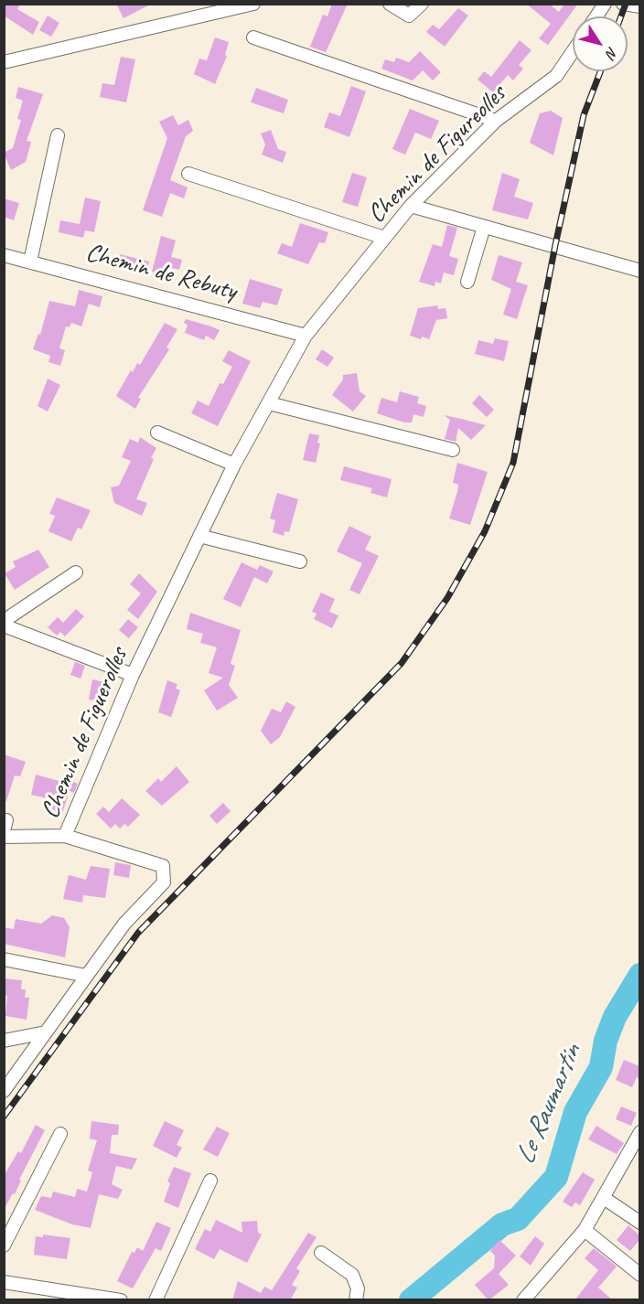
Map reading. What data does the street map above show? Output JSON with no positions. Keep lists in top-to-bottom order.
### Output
{
  "streets": {
    "street": ["Chemin de Figureolles", "Chemin de Rebuty", "Chemin de Figuerolles"]
  },
  "crossings": [
    ["Chemin de Figureolles", "Chemin de Rebuty"],
    ["Chemin de Figureolles", "Chemin de Figuerolles"],
    ["Chemin de Rebuty", "Chemin de Figuerolles"]
  ],
  "water": ["Le Raumartin"],
  "north": "bottom right"
}
